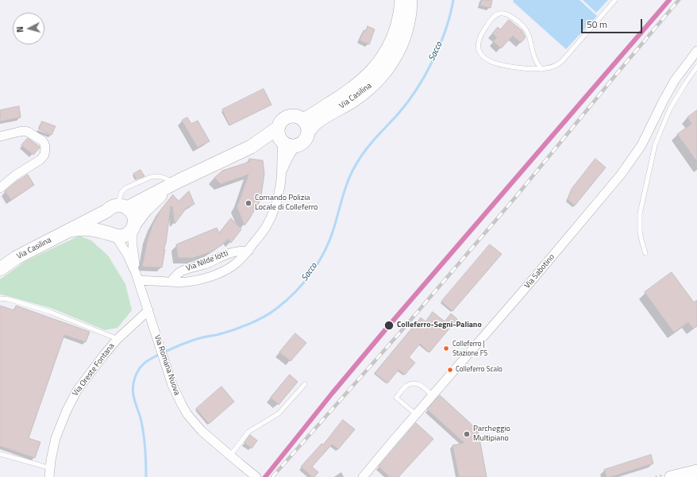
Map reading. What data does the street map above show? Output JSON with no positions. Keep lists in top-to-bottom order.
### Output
{
  "streets": {
    "main road": ["Via Casilina"],
    "street": [
      "Via Nilde Iotti",
      "Via Sabotino",
      "Via Romana Nuova",
      "Via Oreste Fontana"
    ]
  },
  "crossings": [
    ["Via Casilina", "Via Nilde Iotti"],
    ["Via Casilina", "Via Romana Nuova"],
    ["Via Nilde Iotti", "Via Romana Nuova"],
    ["Via Romana Nuova", "Via Oreste Fontana"]
  ],
  "water": ["Sacco"],
  "places": [
    "Comando Polizia Locale di Colleferro",
    "Colleferro-Segni-Paliano",
    "Colleferro | Stazione FS",
    "Colleferro Scalo",
    "Parcheggio Multipiano"
  ],
  "scale_bar": "50 m",
  "north": "left"
}
